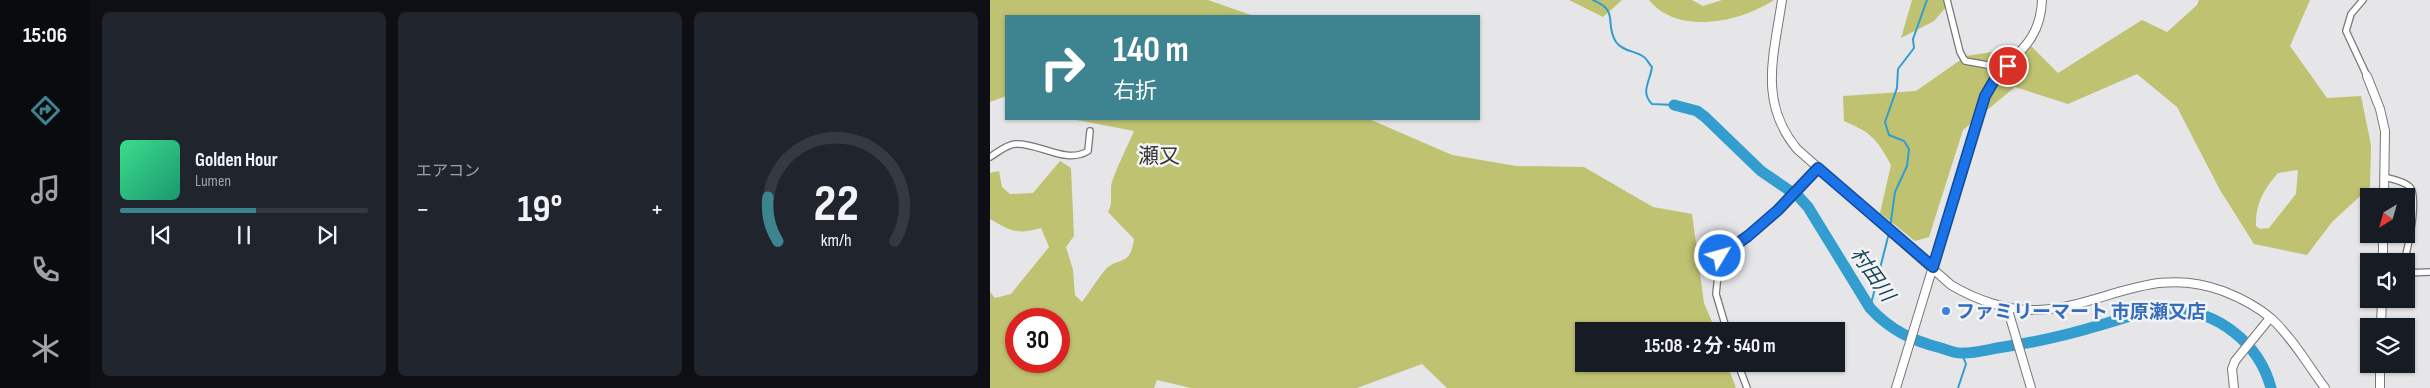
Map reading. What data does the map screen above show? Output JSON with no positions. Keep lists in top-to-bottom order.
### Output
{
  "districts": ["瀬又"],
  "water": ["村田川"],
  "places": ["ファミリーマート 市原瀬又店"],
  "north": "bottom left",
  "page": {
    "tabs": "15:06",
    "tile": "エアコン",
    "turn": ["140 m", "右折"],
    "song": ["Golden Hour", "Lumen"],
    "heat": ["−", "19°", "+"],
    "limit": "30",
    "trip": "15:08 · 2 分 · 540 m",
    "gauge": ["22", "km/h"]
  }
}
